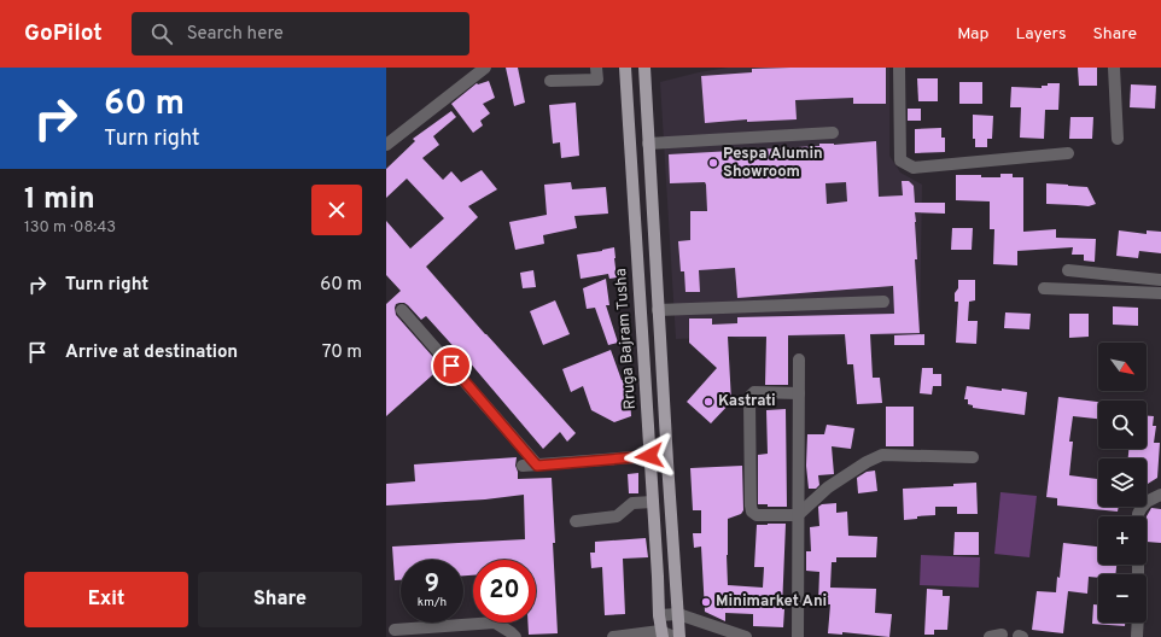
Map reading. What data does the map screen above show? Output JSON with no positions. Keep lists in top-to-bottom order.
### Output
{
  "streets": {
    "main road": ["Rruga Bajram Tusha"]
  },
  "places": ["Pespa Alumin Showroom", "Kastrati", "Minimarket Ani"],
  "north": "bottom right",
  "page": {
    "header": "GoPilot",
    "search": "Search here",
    "nav": ["Map", "Layers", "Share"],
    "turn": ["60 m", "Turn right"],
    "heading": ["1 min", "130 m · 08:43"],
    "list": [
      {
        "name": "Turn right",
        "value": "60 m"
      },
      {
        "name": "Arrive at destination",
        "value": "70 m"
      }
    ],
    "map_buttons": ["+", "−"],
    "speed": "9 km/h",
    "limit": "20",
    "buttons": ["Exit", "Share"]
  }
}
